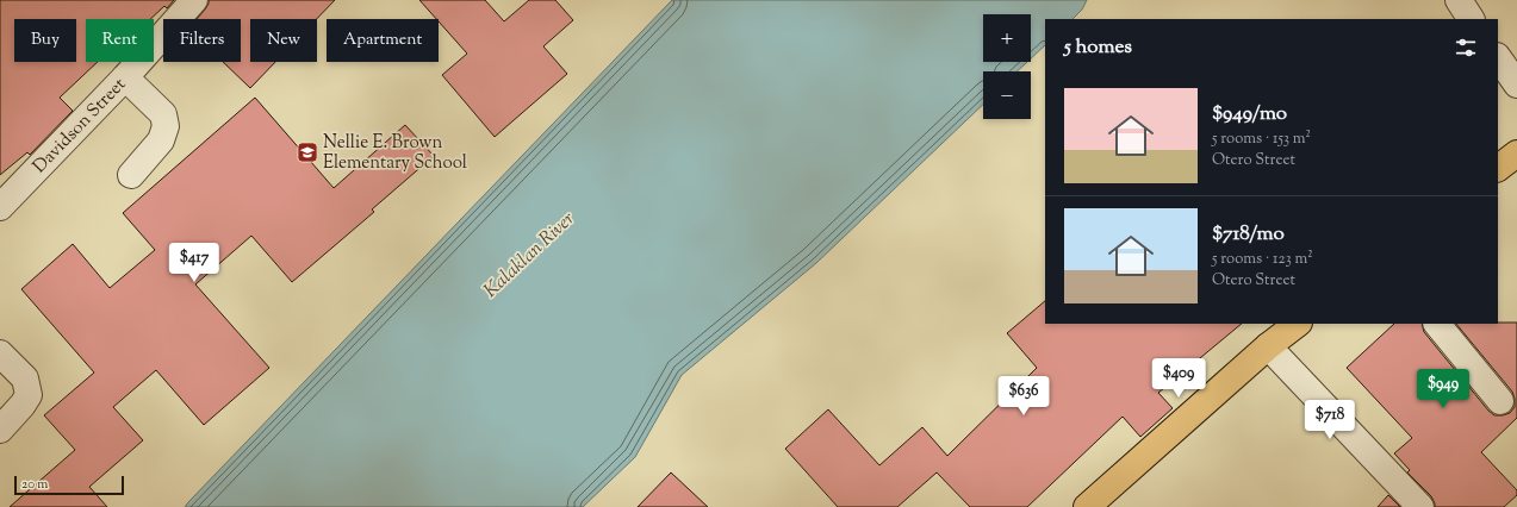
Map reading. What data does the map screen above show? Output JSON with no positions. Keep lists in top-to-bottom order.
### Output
{
  "streets": {
    "street": ["Davidson Street"]
  },
  "water": ["Kalaklan River"],
  "places": {
    "school or university": ["Nellie E. Brown Elementary School"]
  },
  "scale_bar": "20 m",
  "page": {
    "map_buttons": ["+", "−"],
    "chip": [
      "Buy",
      "Rent",
      "Filters",
      "New",
      "Apartment"
    ],
    "heading": "5 homes",
    "list": [
      {
        "name": "$949/mo",
        "note": "5 rooms · 153 m² · Otero Street"
      },
      {
        "name": "$718/mo",
        "note": "5 rooms · 123 m² · Otero Street"
      }
    ],
    "price": [
      "$417",
      "$409",
      "$949",
      "$636",
      "$718"
    ],
    "scale": "20 m"
  }
}
